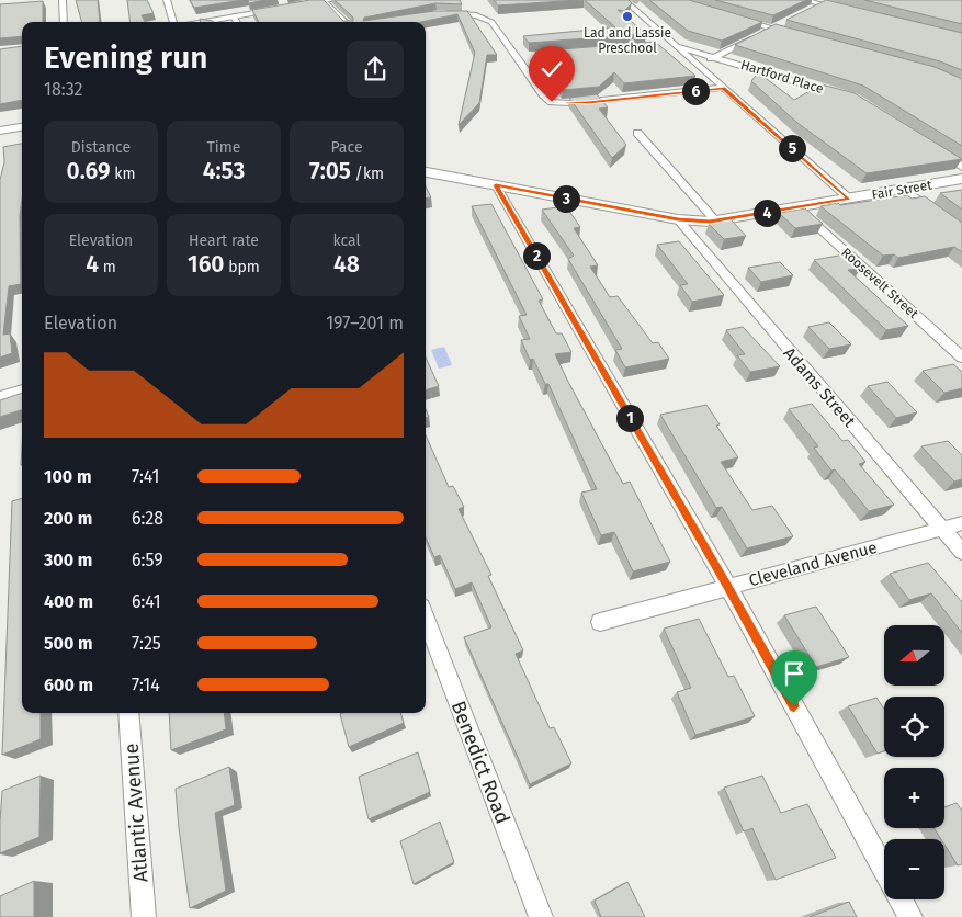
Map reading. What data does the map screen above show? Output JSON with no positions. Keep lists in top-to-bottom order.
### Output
{
  "streets": {
    "street": [
      "Hartford Place",
      "Fair Street",
      "Roosevelt Street",
      "Adams Street",
      "Cleveland Avenue",
      "Benedict Road",
      "Atlantic Avenue"
    ]
  },
  "crossings": [
    ["Fair Street", "Roosevelt Street"],
    ["Fair Street", "Adams Street"],
    ["Adams Street", "Cleveland Avenue"]
  ],
  "places": ["Lad and Lassie Preschool"],
  "north": "left",
  "page": {
    "heading": ["Evening run", "18:32"],
    "pins": [
      "6",
      "5",
      "3",
      "4",
      "2",
      "1"
    ],
    "stats": [
      ["Distance", "0.69 km"],
      ["Time", "4:53"],
      ["Pace", "7:05 /km"],
      ["Elevation", "4 m"],
      ["Heart rate", "160 bpm"],
      ["kcal", "48"]
    ],
    "chart": ["Elevation", "197–201 m"],
    "list": [
      {
        "name": "100 m",
        "note": "7:41"
      },
      {
        "name": "200 m",
        "note": "6:28"
      },
      {
        "name": "300 m",
        "note": "6:59"
      },
      {
        "name": "400 m",
        "note": "6:41"
      },
      {
        "name": "500 m",
        "note": "7:25"
      },
      {
        "name": "600 m",
        "note": "7:14"
      }
    ],
    "map_buttons": ["+", "−"]
  }
}
